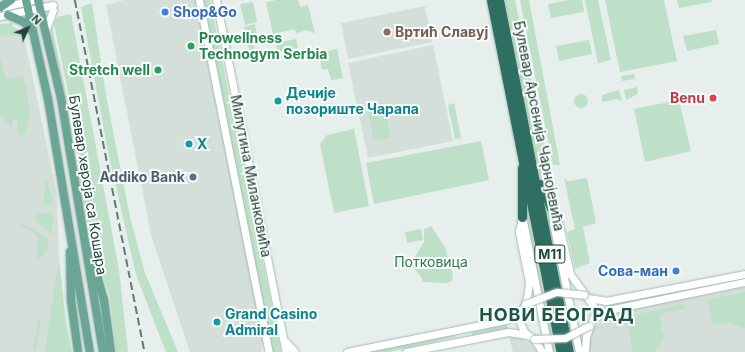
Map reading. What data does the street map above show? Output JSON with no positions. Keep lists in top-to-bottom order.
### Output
{
  "streets": {
    "highway": ["Булевар Арсенија Чарнојевића", "M11"],
    "main road": ["Булевар хероја са Кошара"],
    "street": ["Милутина Миланковића"]
  },
  "districts": ["НОВИ БЕОГРАД"],
  "parks": ["Потковица"],
  "places": [
    "Shop&Go",
    "Вртић Славуј",
    "Prowellness Technogym Serbia",
    "Stretch well",
    "Benu",
    "Дечије позориште Чарапа",
    "X",
    "Addiko Bank",
    "Сова-ман",
    "Grand Casino Admiral"
  ],
  "north": "top right"
}
